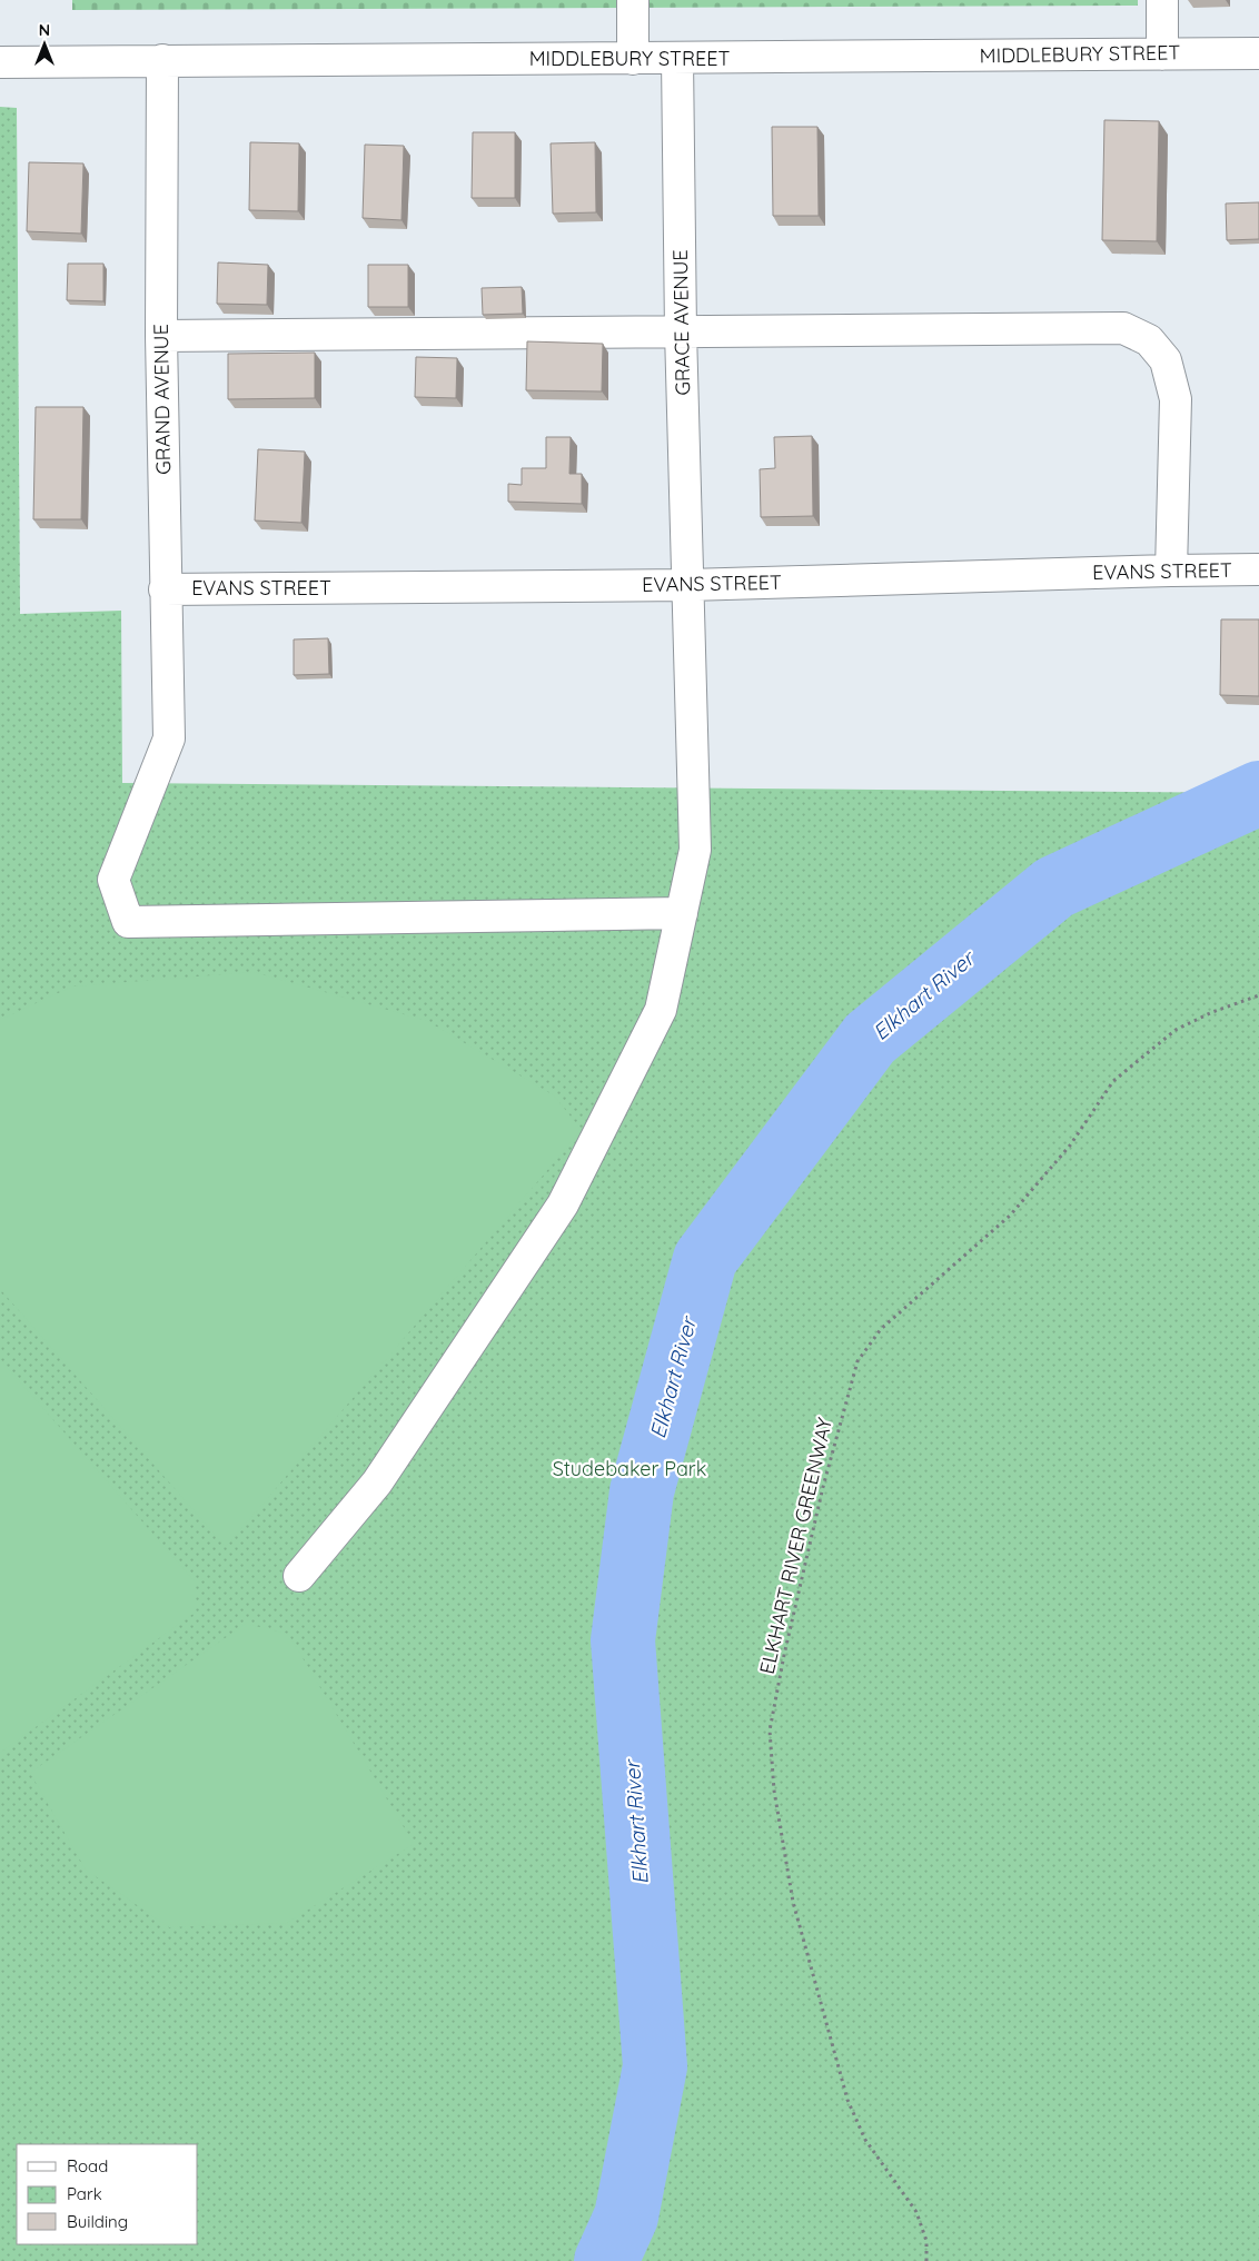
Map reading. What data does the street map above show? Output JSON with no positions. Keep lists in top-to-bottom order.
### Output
{
  "streets": {
    "street": [
      "MIDDLEBURY STREET",
      "GRACE AVENUE",
      "GRAND AVENUE",
      "EVANS STREET"
    ],
    "path": ["ELKHART RIVER GREENWAY"]
  },
  "crossings": [
    ["MIDDLEBURY STREET", "GRACE AVENUE"],
    ["MIDDLEBURY STREET", "GRAND AVENUE"],
    ["GRACE AVENUE", "GRAND AVENUE"],
    ["GRACE AVENUE", "EVANS STREET"],
    ["GRAND AVENUE", "EVANS STREET"]
  ],
  "water": ["Elkhart River"],
  "parks": ["Studebaker Park"],
  "legend": ["Road", "Park", "Building"],
  "north": "top"
}
